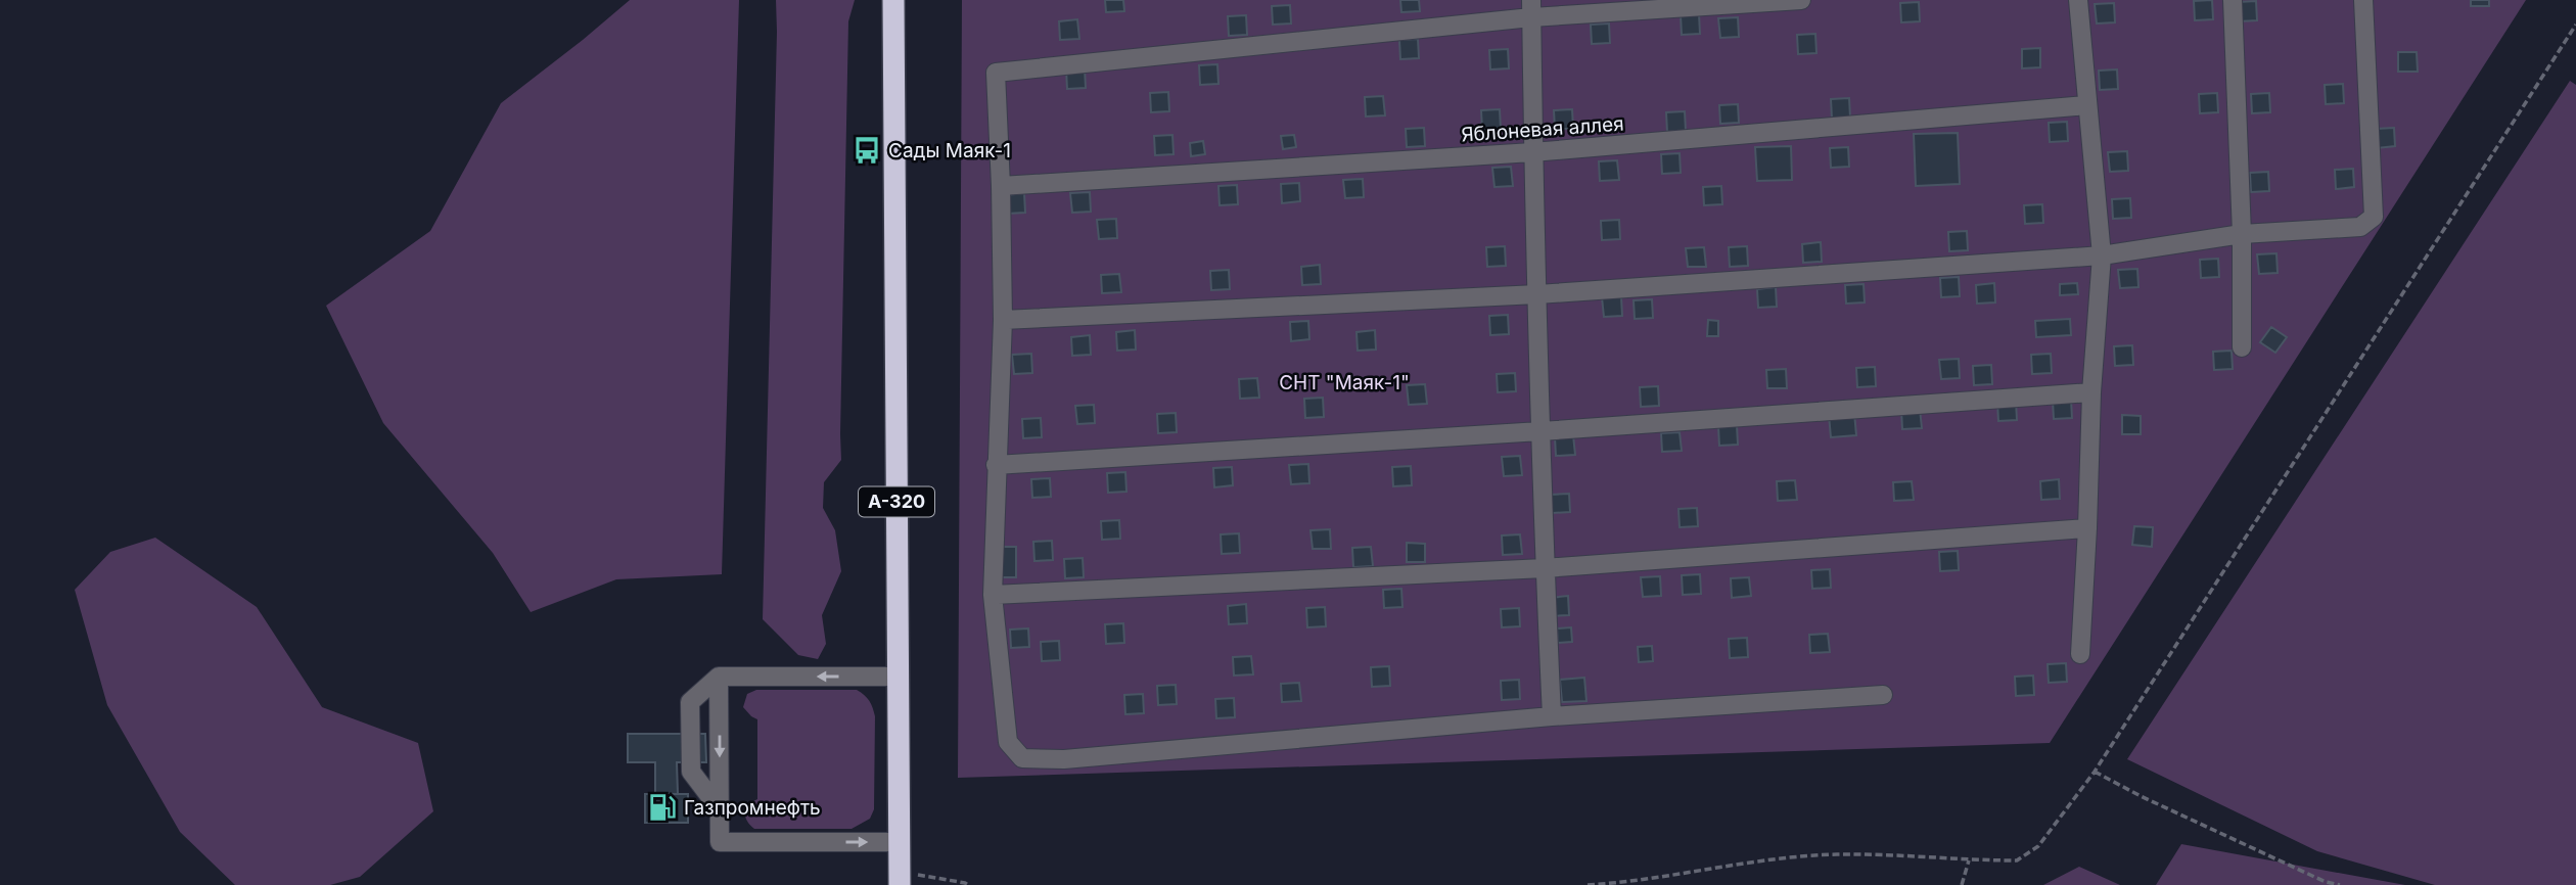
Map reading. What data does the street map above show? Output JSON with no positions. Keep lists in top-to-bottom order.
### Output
{
  "streets": {
    "highway": ["А-320"],
    "lane": ["Яблоневая аллея"]
  },
  "parks": ["СНТ \"Маяк-1\""],
  "places": {
    "bus stop": ["Сады Маяк-1"],
    "fuel station": ["Газпромнефть"]
  }
}
